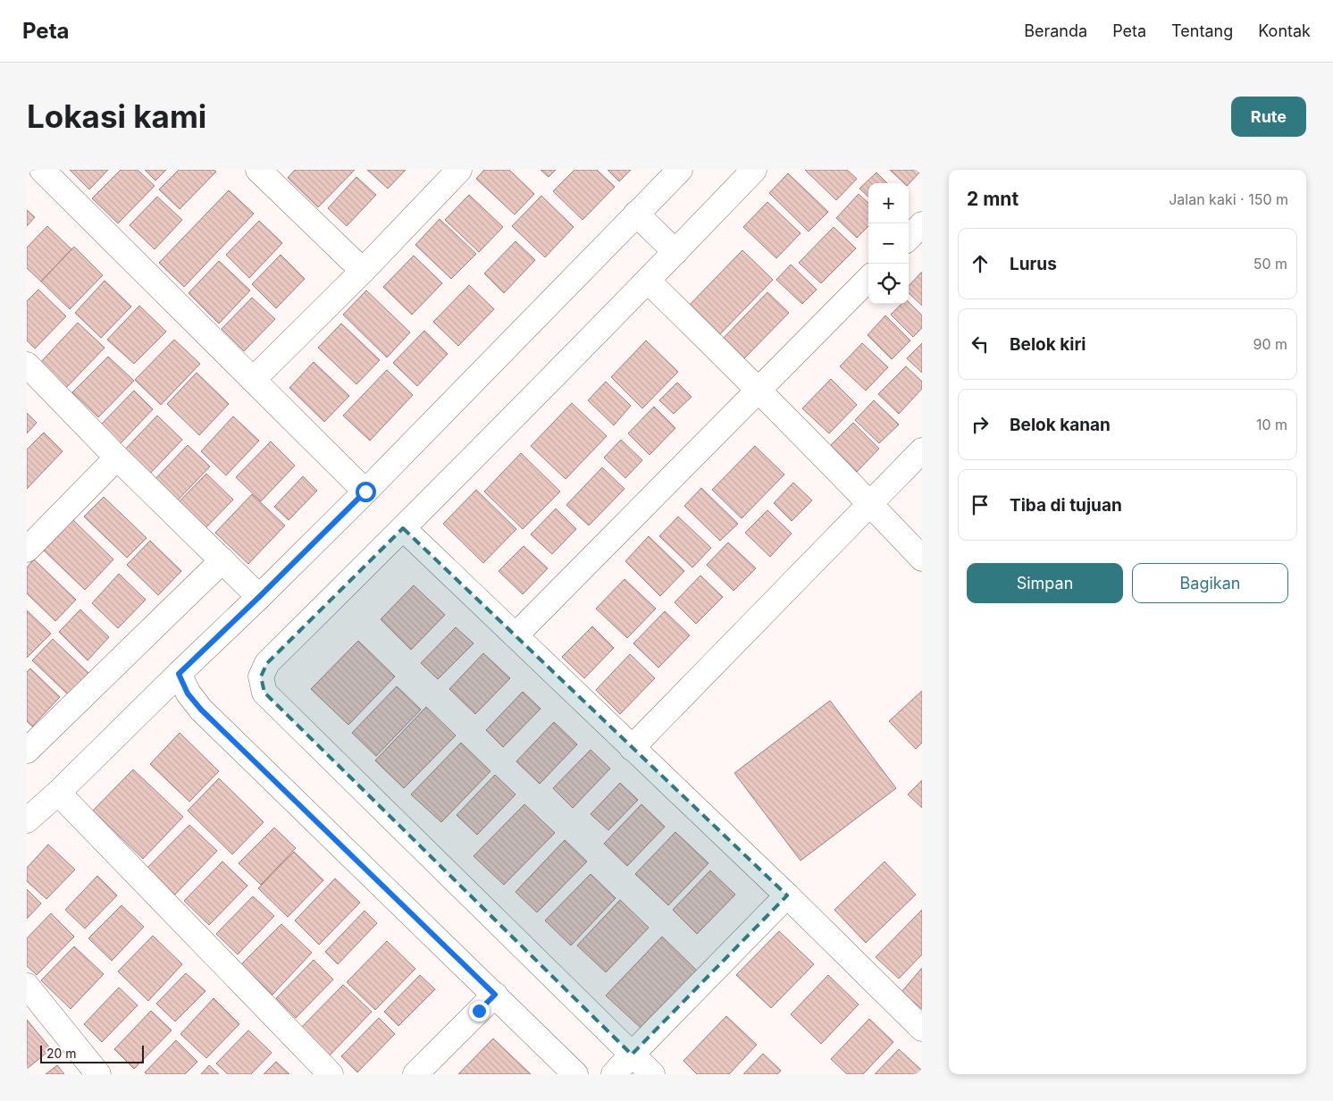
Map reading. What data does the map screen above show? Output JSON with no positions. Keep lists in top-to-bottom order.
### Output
{
  "scale_bar": "20 m",
  "page": {
    "header": "Peta",
    "nav": [
      "Beranda",
      "Peta",
      "Tentang",
      "Kontak"
    ],
    "buttons": [
      "Rute",
      ["Simpan", "Bagikan"]
    ],
    "title": "Lokasi kami",
    "heading": ["2 mnt", "Jalan kaki · 150 m"],
    "map_buttons": ["+", "−"],
    "list": [
      ["Lurus", "50 m"],
      ["Belok kiri", "90 m"],
      ["Belok kanan", "10 m"],
      "Tiba di tujuan"
    ],
    "scale": "20 m"
  }
}
